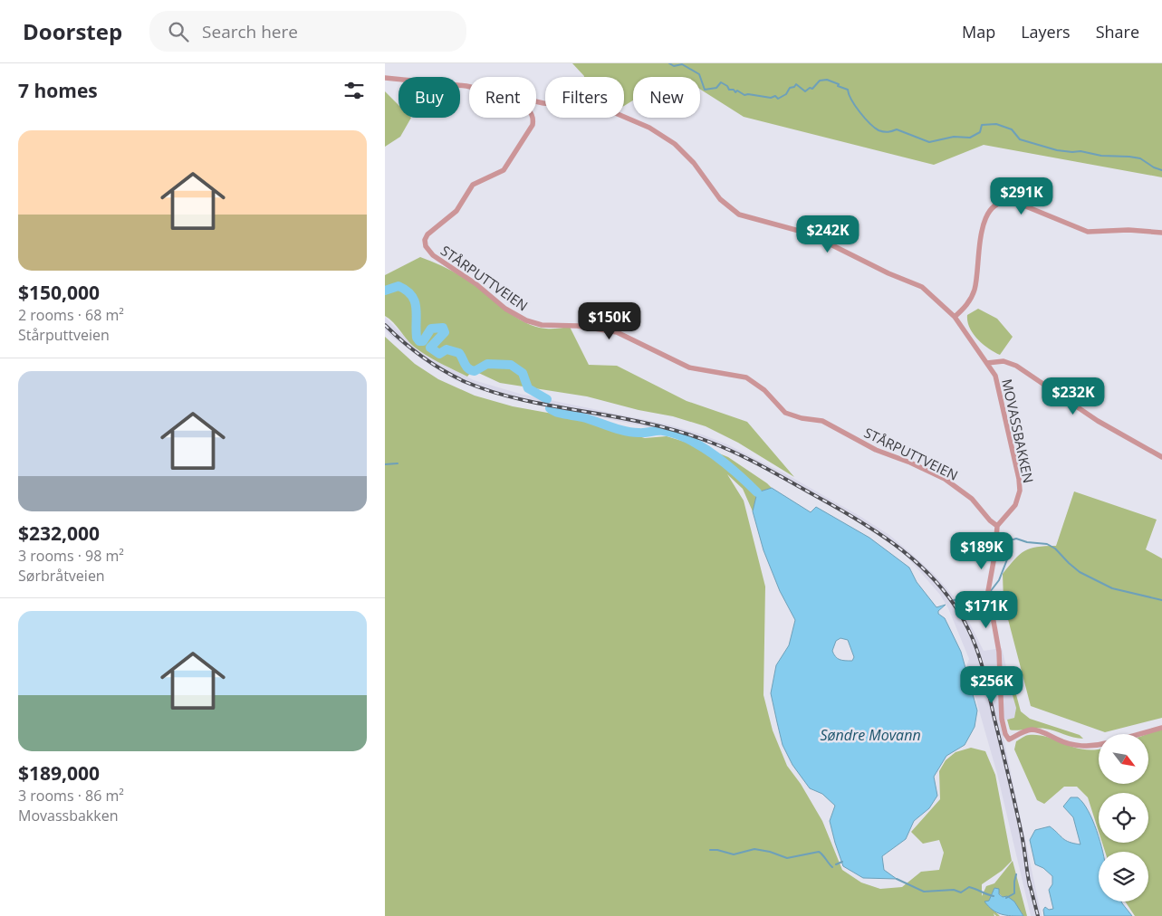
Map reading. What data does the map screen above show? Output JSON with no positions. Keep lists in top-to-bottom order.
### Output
{
  "streets": {
    "street": ["STÅRPUTTVEIEN", "MOVASSBAKKEN"]
  },
  "crossings": [
    ["STÅRPUTTVEIEN", "MOVASSBAKKEN"]
  ],
  "water": ["Søndre Movann"],
  "north": "bottom right",
  "page": {
    "header": "Doorstep",
    "search": "Search here",
    "nav": ["Map", "Layers", "Share"],
    "heading": "7 homes",
    "chip": [
      "Buy",
      "Rent",
      "Filters",
      "New"
    ],
    "list": [
      {
        "name": "$150,000",
        "note": "2 rooms · 68 m² · Stårputtveien"
      },
      {
        "name": "$232,000",
        "note": "3 rooms · 98 m² · Sørbråtveien"
      },
      {
        "name": "$189,000",
        "note": "3 rooms · 86 m² · Movassbakken"
      }
    ],
    "price": [
      "$291K",
      "$242K",
      "$150K",
      "$232K",
      "$189K",
      "$171K",
      "$256K"
    ]
  }
}
